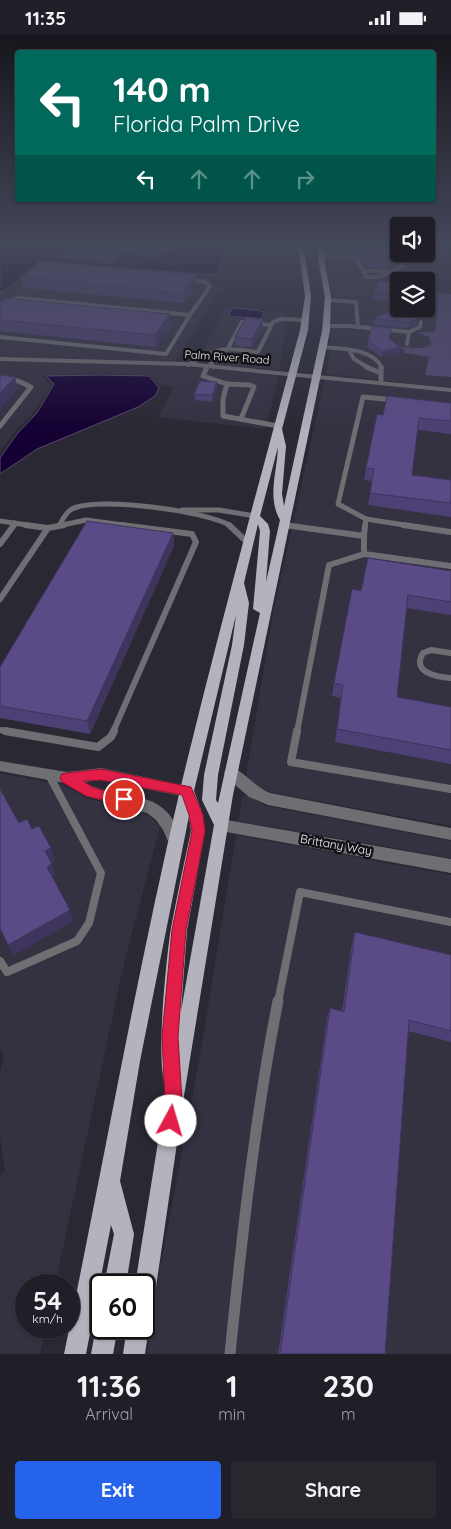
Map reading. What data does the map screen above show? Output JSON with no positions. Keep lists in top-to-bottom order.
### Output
{
  "streets": {
    "street": ["Palm River Road", "Brittany Way"]
  },
  "page": {
    "status": "11:35",
    "turn": ["140 m", "Florida Palm Drive"],
    "speed": "54 km/h",
    "limit": "60",
    "eta": [
      "11:36",
      "Arrival",
      "1",
      "min",
      "230",
      "m"
    ],
    "buttons": ["Exit", "Share"]
  }
}
